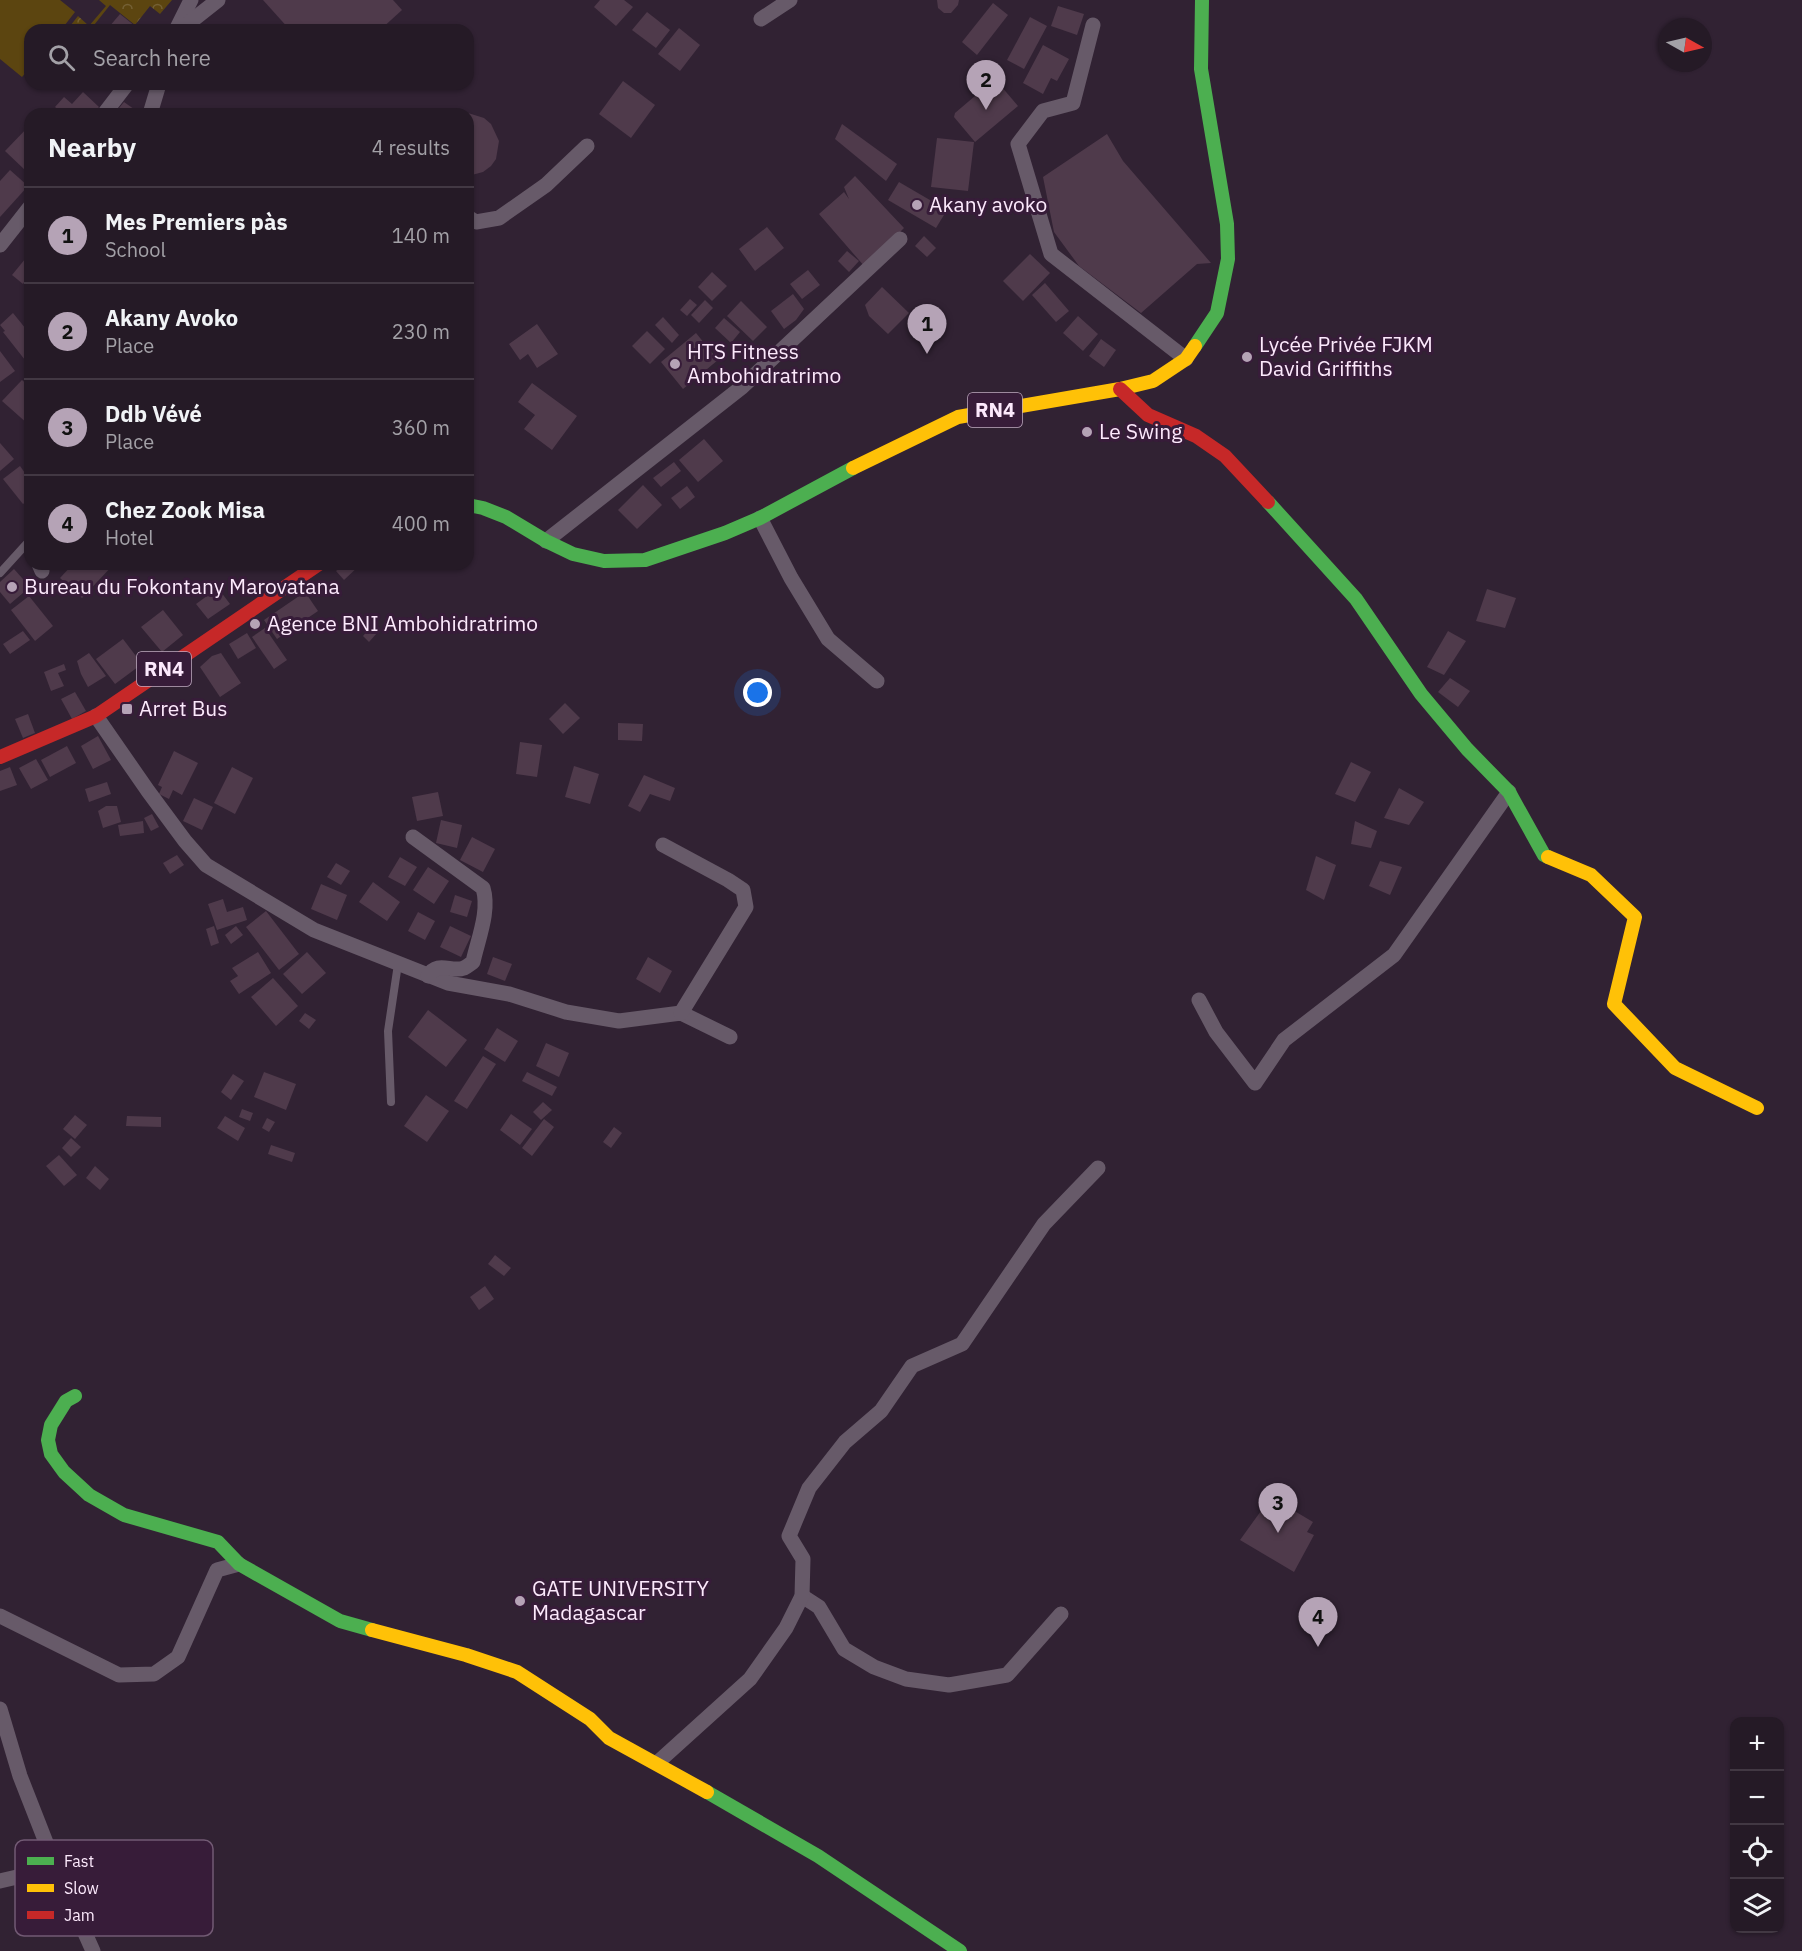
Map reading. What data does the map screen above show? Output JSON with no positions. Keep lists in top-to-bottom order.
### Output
{
  "streets": {
    "street": ["RN4"]
  },
  "places": {
    "other": [
      "Akany avoko",
      "Lycée Privée FJKM David Griffiths",
      "HTS Fitness Ambohidratrimo",
      "Le Swing",
      "Bureau du Fokontany Marovatana",
      "Agence BNI Ambohidratrimo",
      "GATE UNIVERSITY Madagascar"
    ],
    "transit": ["Arret Bus"]
  },
  "legend": ["Fast", "Slow", "Jam"],
  "north": "right",
  "page": {
    "search": "Search here",
    "pins": [
      "2",
      "1",
      "3",
      "4"
    ],
    "heading": ["Nearby", "4 results"],
    "list": [
      {
        "mark": "1",
        "name": "Mes Premiers pàs",
        "note": "School",
        "value": "140 m"
      },
      {
        "mark": "2",
        "name": "Akany Avoko",
        "note": "Place",
        "value": "230 m"
      },
      {
        "mark": "3",
        "name": "Ddb Vévé",
        "note": "Place",
        "value": "360 m"
      },
      {
        "mark": "4",
        "name": "Chez Zook Misa",
        "note": "Hotel",
        "value": "400 m"
      }
    ],
    "map_buttons": ["+", "−"]
  }
}
